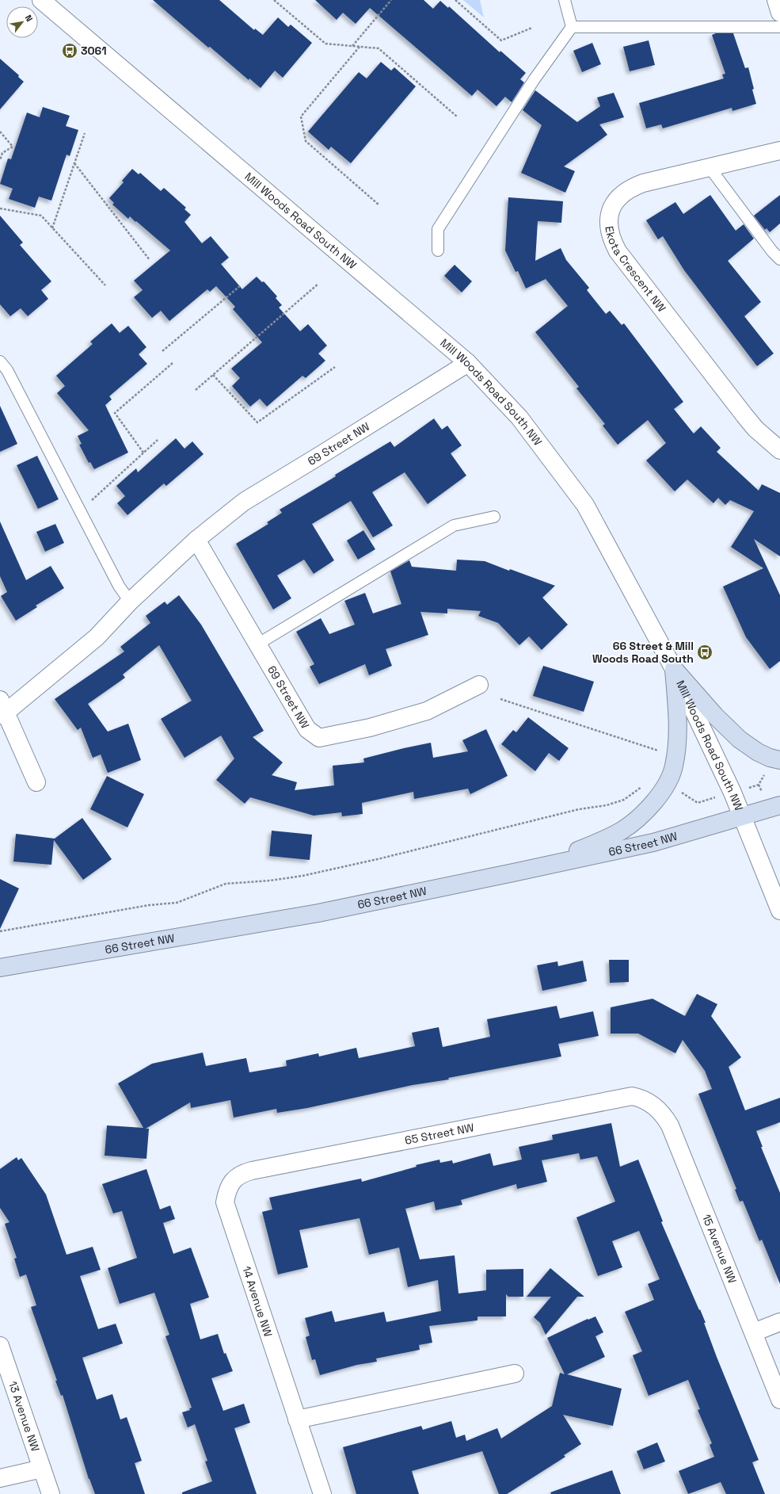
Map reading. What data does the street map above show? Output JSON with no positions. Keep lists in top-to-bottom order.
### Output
{
  "streets": {
    "main road": ["66 Street NW"],
    "street": [
      "Mill Woods Road South NW",
      "Ekota Crescent NW",
      "69 Street NW",
      "65 Street NW",
      "15 Avenue NW",
      "14 Avenue NW",
      "13 Avenue NW"
    ]
  },
  "crossings": [
    ["Mill Woods Road South NW", "69 Street NW"],
    ["Mill Woods Road South NW", "66 Street NW"],
    ["65 Street NW", "15 Avenue NW"],
    ["65 Street NW", "14 Avenue NW"]
  ],
  "places": {
    "bus stop": ["3061", "66 Street & Mill Woods Road South"]
  },
  "north": "top right"
}
